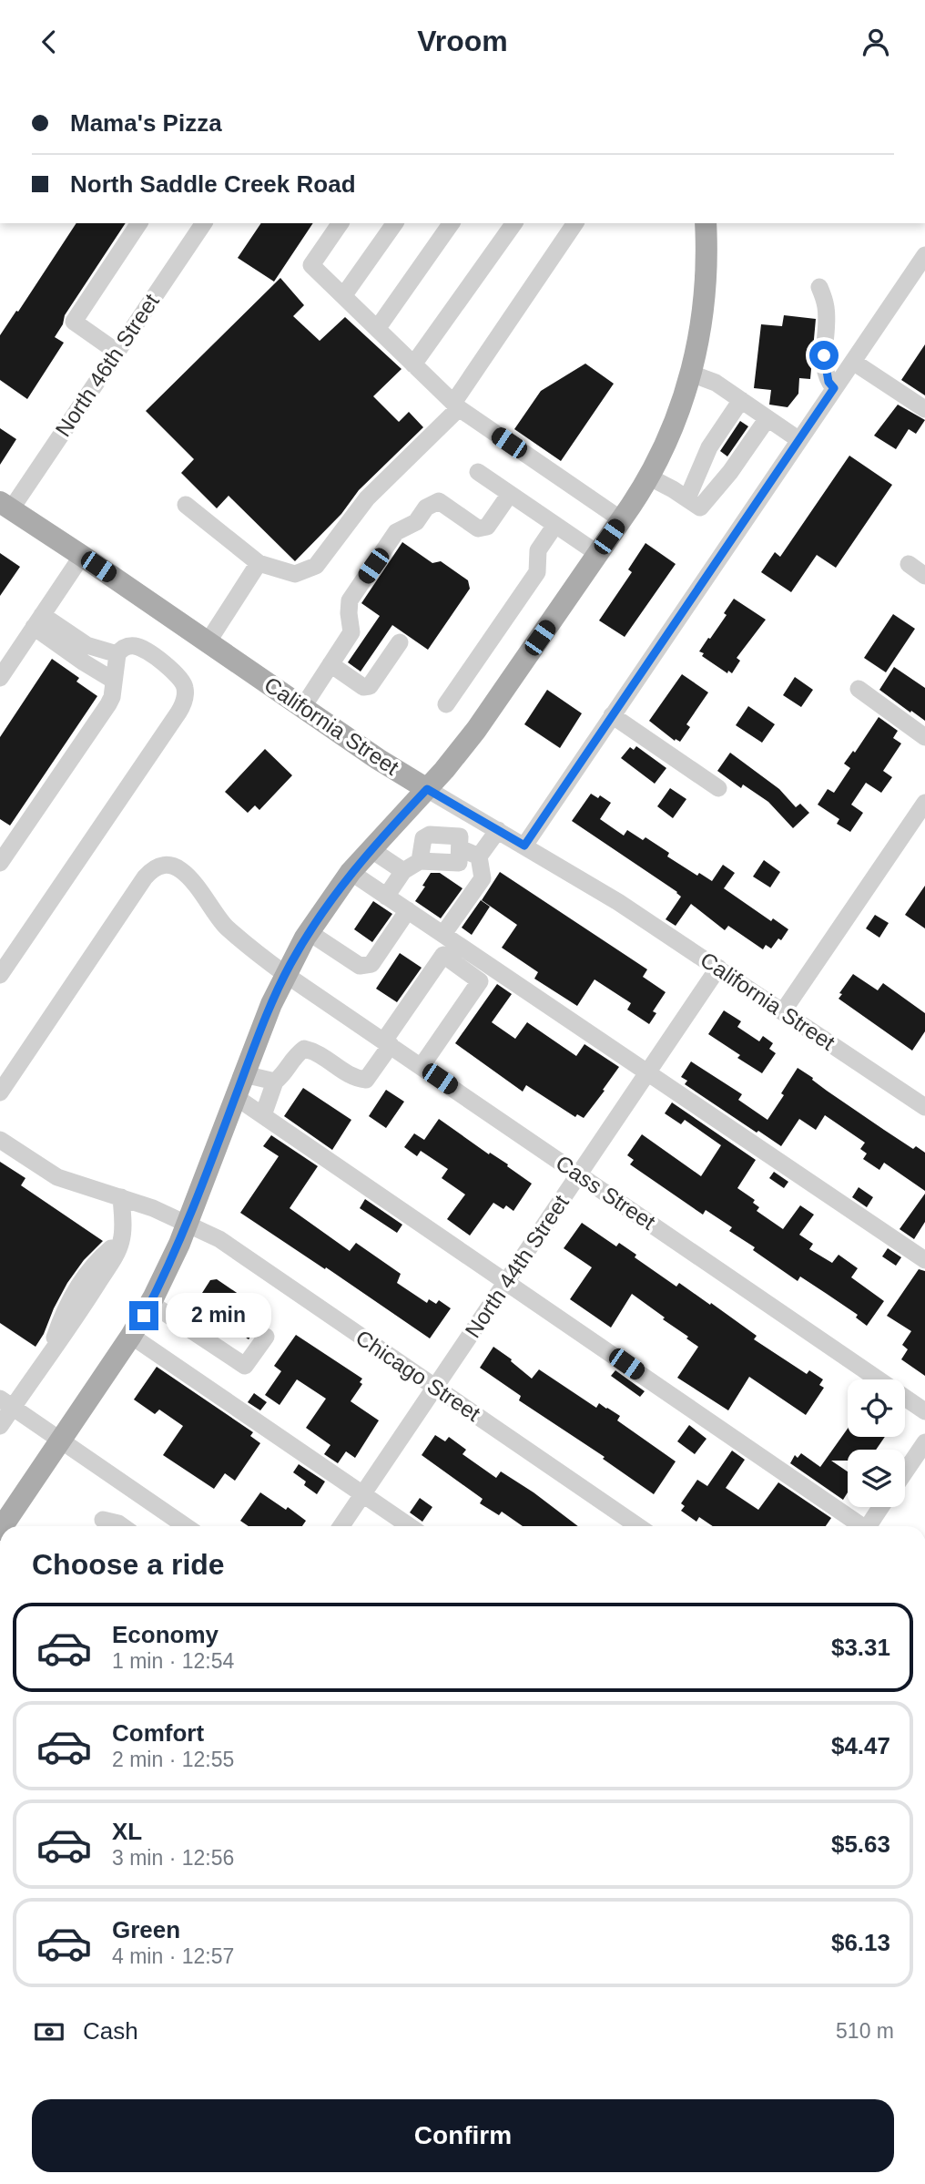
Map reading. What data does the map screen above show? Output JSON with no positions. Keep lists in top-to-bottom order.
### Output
{
  "streets": {
    "main road": ["California Street"],
    "street": [
      "North 46th Street",
      "Cass Street",
      "North 44th Street",
      "Chicago Street"
    ]
  },
  "crossings": [
    ["North 46th Street", "California Street"],
    ["California Street", "North 44th Street"],
    ["Cass Street", "North 44th Street"],
    ["North 44th Street", "Chicago Street"]
  ],
  "page": {
    "header": "Vroom",
    "banner": ["Mama's Pizza", "North Saddle Creek Road"],
    "bubble": "2 min",
    "heading": "Choose a ride",
    "list": [
      {
        "name": "Economy",
        "note": "1 min · 12:54",
        "value": "$3.31"
      },
      {
        "name": "Comfort",
        "note": "2 min · 12:55",
        "value": "$4.47"
      },
      {
        "name": "XL",
        "note": "3 min · 12:56",
        "value": "$5.63"
      },
      {
        "name": "Green",
        "note": "4 min · 12:57",
        "value": "$6.13"
      }
    ],
    "pay": ["Cash", "510 m"],
    "buttons": "Confirm"
  }
}
